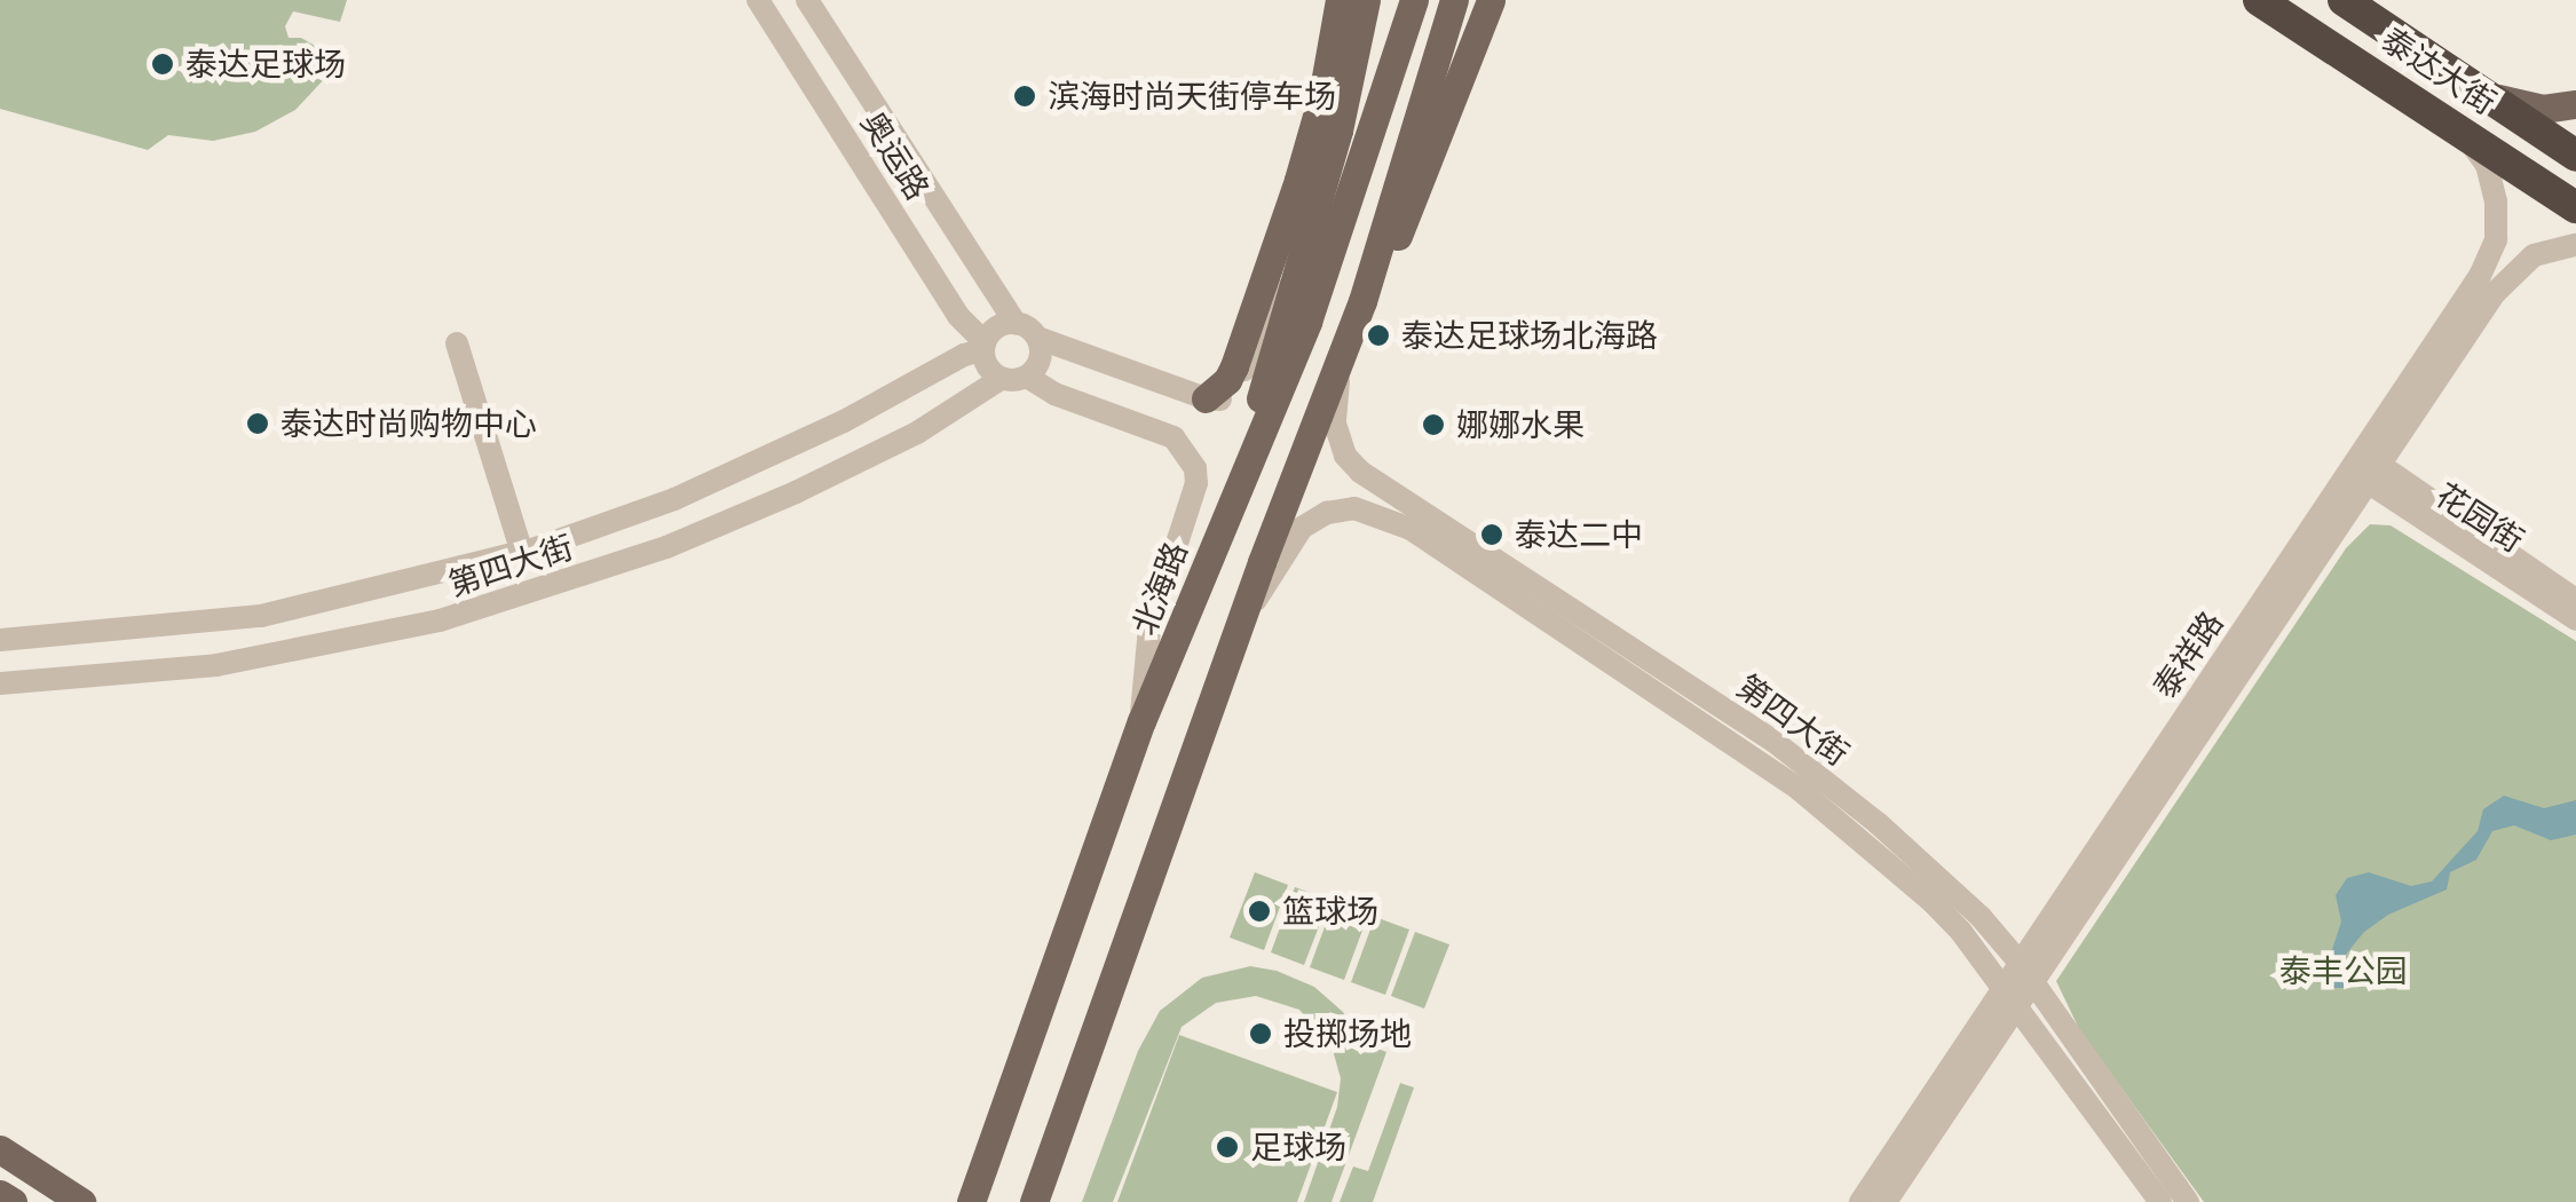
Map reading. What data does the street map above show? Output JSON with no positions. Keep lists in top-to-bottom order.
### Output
{
  "streets": {
    "highway": ["泰达大街"],
    "main road": ["北海路"],
    "street": [
      "奥运路",
      "花园街",
      "第四大街",
      "泰祥路"
    ]
  },
  "crossings": [
    ["泰达大街", "泰祥路"],
    ["奥运路", "第四大街"],
    ["花园街", "泰祥路"],
    ["第四大街", "泰祥路"]
  ],
  "parks": ["泰丰公园"],
  "places": [
    "泰达足球场",
    "滨海时尚天街停车场",
    "泰达足球场北海路",
    "泰达时尚购物中心",
    "娜娜水果",
    "泰达二中",
    "篮球场",
    "投掷场地",
    "足球场"
  ]
}
